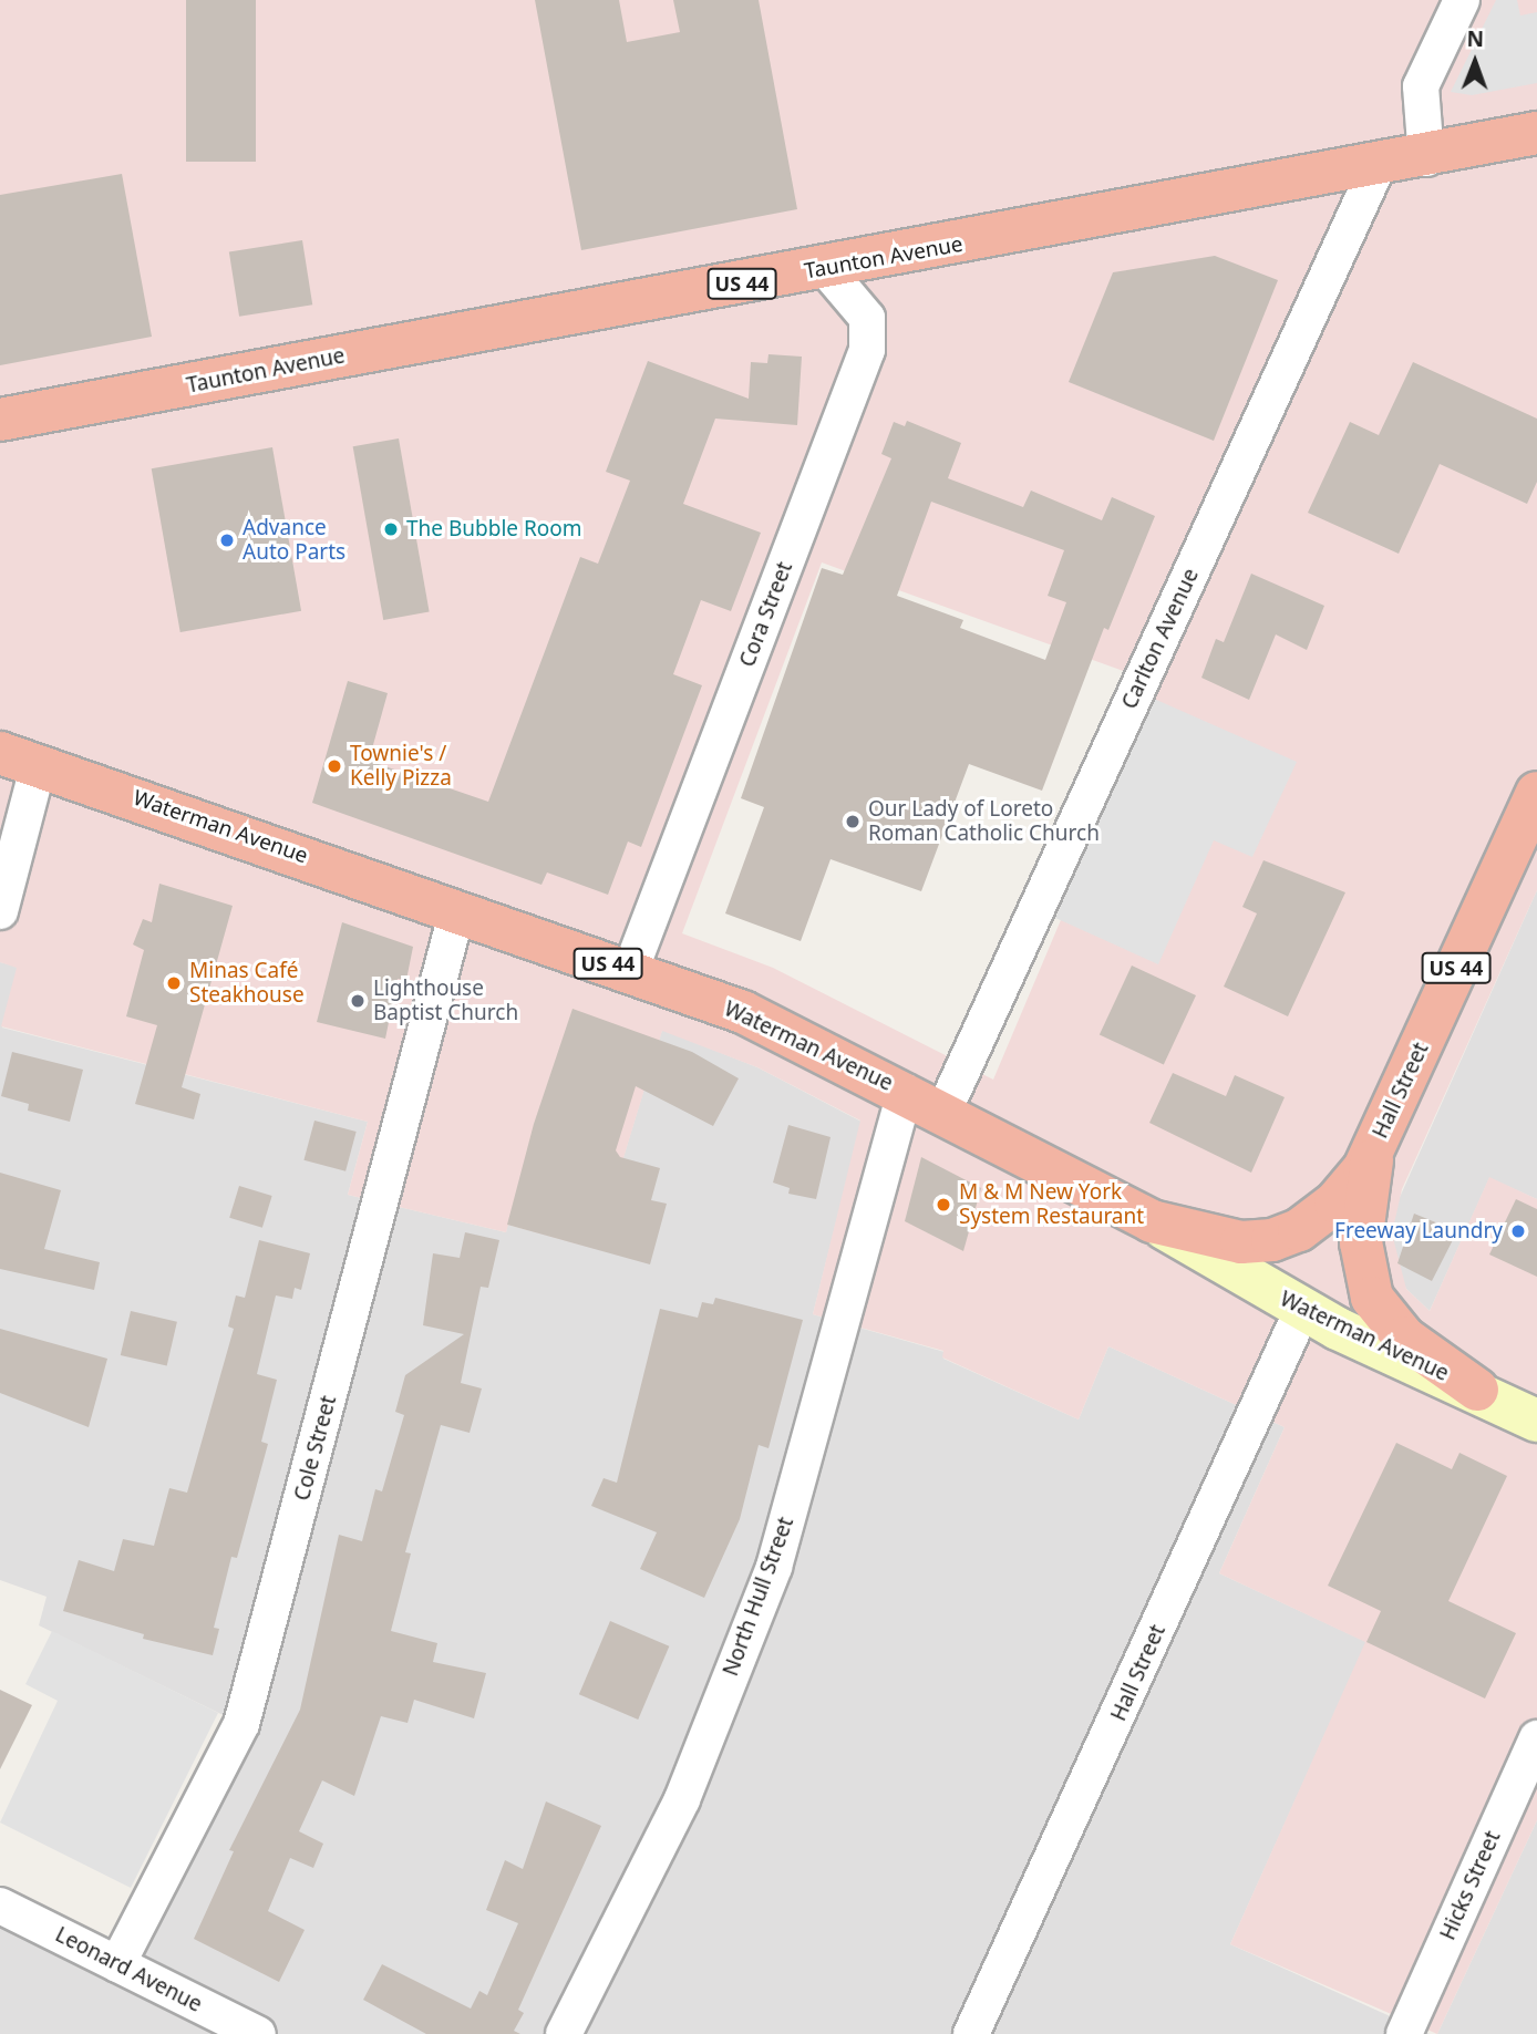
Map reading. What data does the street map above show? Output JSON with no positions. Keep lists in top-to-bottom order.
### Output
{
  "streets": {
    "highway": [
      "Taunton Avenue",
      "US 44",
      "Waterman Avenue",
      "Hall Street"
    ],
    "street": [
      "Cora Street",
      "Carlton Avenue",
      "Cole Street",
      "North Hull Street",
      "Hicks Street",
      "Leonard Avenue"
    ]
  },
  "crossings": [
    ["Taunton Avenue", "Cora Street"],
    ["Taunton Avenue", "Carlton Avenue"],
    ["US 44", "Waterman Avenue"],
    ["Cora Street", "Waterman Avenue"],
    ["Carlton Avenue", "Waterman Avenue"],
    ["Waterman Avenue", "Hall Street"],
    ["Waterman Avenue", "Cole Street"],
    ["Waterman Avenue", "North Hull Street"],
    ["Cole Street", "Leonard Avenue"]
  ],
  "places": [
    "The Bubble Room",
    "Advance Auto Parts",
    "Townie's / Kelly Pizza",
    "Our Lady of Loreto Roman Catholic Church",
    "Minas Café Steakhouse",
    "Lighthouse Baptist Church",
    "M & M New York System Restaurant",
    "Freeway Laundry"
  ],
  "north": "top"
}
